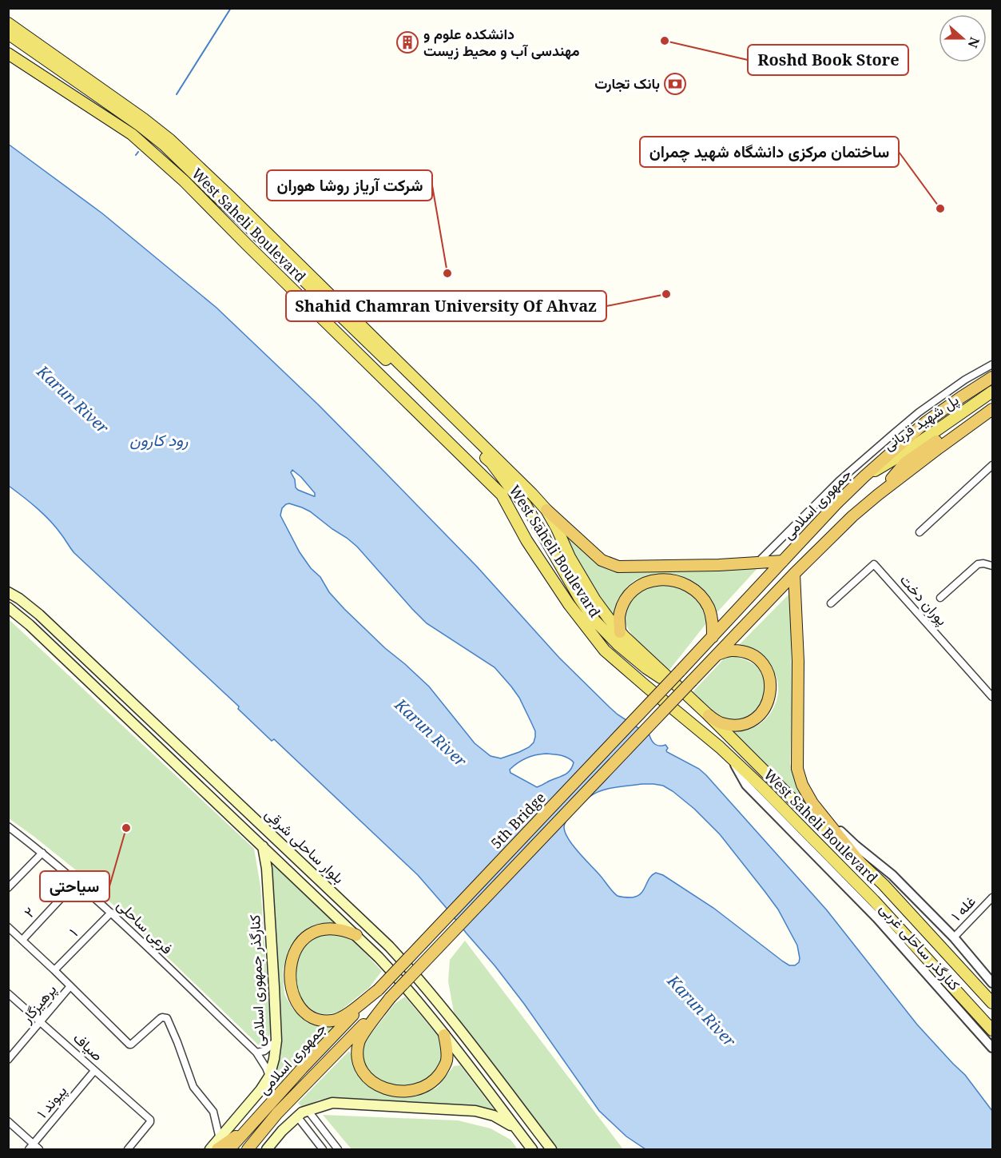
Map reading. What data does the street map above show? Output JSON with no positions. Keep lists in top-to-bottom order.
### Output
{
  "streets": {
    "highway": ["پل شهید قربانی", "جمهوری اسلامی", "5th Bridge"],
    "main road": ["West Saheli Boulevard", "بلوار ساحلی شرقی", "کنارگذر جمهوری اسلامی"],
    "street": [
      "پوران دخت",
      "غله ۱",
      "۲",
      "فرعی ساحلی",
      "۱",
      "کنارگذر ساحلی غربی",
      "پرهیزگار",
      "صیاف",
      "پیوند ۱"
    ]
  },
  "crossings": [
    ["West Saheli Boulevard", "کنارگذر ساحلی غربی"],
    ["پل شهید قربانی", "جمهوری اسلامی"],
    ["جمهوری اسلامی", "5th Bridge"],
    ["بلوار ساحلی شرقی", "کنارگذر جمهوری اسلامی"],
    ["غله ۱", "کنارگذر ساحلی غربی"],
    ["۲", "فرعی ساحلی"],
    ["فرعی ساحلی", "۱"],
    ["فرعی ساحلی", "کنارگذر جمهوری اسلامی"],
    ["پرهیزگار", "صیاف"],
    ["صیاف", "پیوند ۱"]
  ],
  "water": ["Karun River", "رود کارون"],
  "places": {
    "other": [
      "Roshd Book Store",
      "ساختمان مرکزی دانشگاه شهید چمران",
      "شرکت آریاز روشا هوران",
      "Shahid Chamran University Of Ahvaz",
      "سیاحتی"
    ],
    "building": ["دانشکده علوم و مهندسی آب و محیط زیست"],
    "bank": ["بانک تجارت"]
  },
  "north": "right"
}
